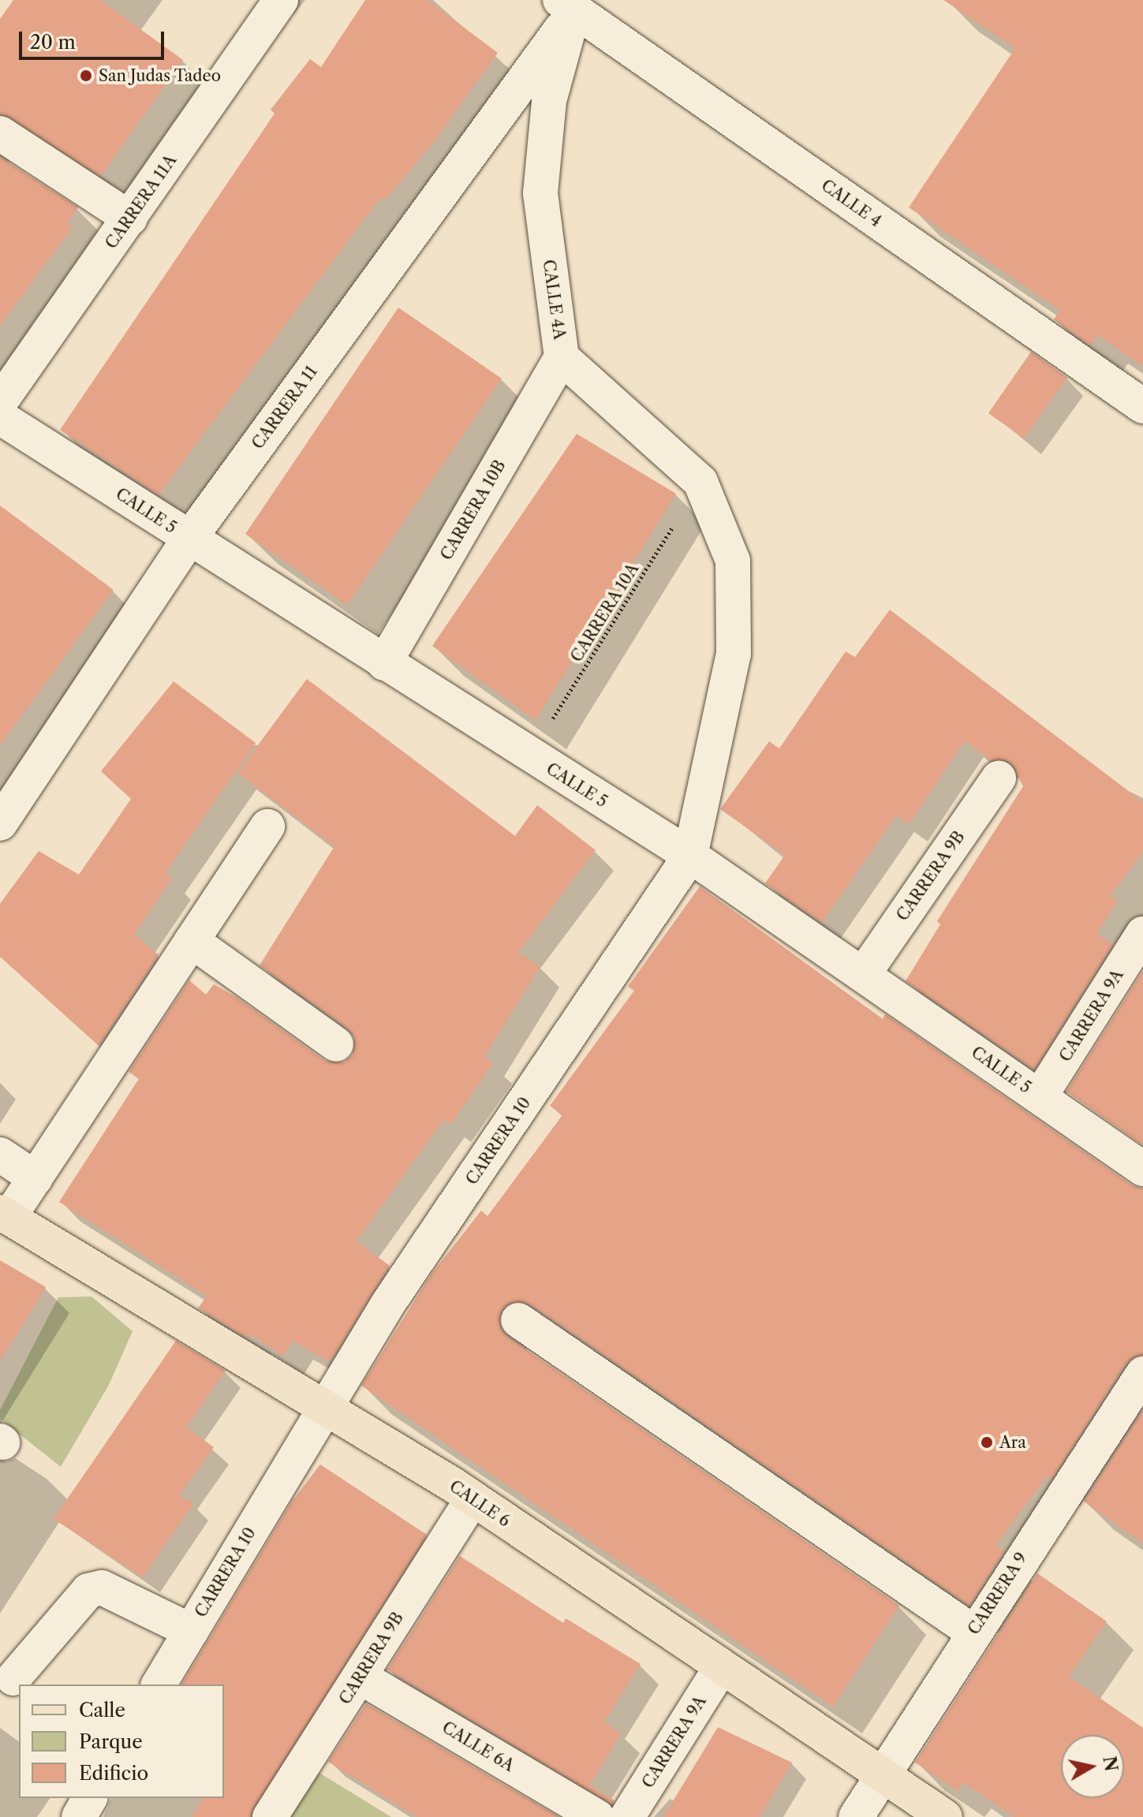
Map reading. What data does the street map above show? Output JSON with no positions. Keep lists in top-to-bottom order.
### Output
{
  "streets": {
    "main road": ["CALLE 6"],
    "street": [
      "CARRERA 11A",
      "CALLE 4",
      "CALLE 4A",
      "CARRERA 11",
      "CARRERA 10B",
      "CALLE 5",
      "CARRERA 9B",
      "CARRERA 9A",
      "CARRERA 10",
      "CARRERA 9",
      "CALLE 6A"
    ],
    "path": ["CARRERA 10A"]
  },
  "crossings": [
    ["CALLE 4", "CALLE 4A"],
    ["CALLE 4", "CARRERA 11"],
    ["CALLE 4A", "CARRERA 11"],
    ["CALLE 4A", "CARRERA 10B"],
    ["CALLE 4A", "CARRERA 10A"],
    ["CALLE 4A", "CARRERA 10"],
    ["CARRERA 11", "CALLE 5"],
    ["CARRERA 10B", "CALLE 5"],
    ["CALLE 5", "CARRERA 10A"],
    ["CALLE 5", "CARRERA 9B"],
    ["CALLE 5", "CARRERA 9A"],
    ["CALLE 5", "CARRERA 10"],
    ["CARRERA 9B", "CALLE 6"],
    ["CARRERA 9B", "CALLE 6A"],
    ["CARRERA 9A", "CALLE 6"],
    ["CARRERA 10", "CALLE 6"],
    ["CALLE 6", "CARRERA 9"]
  ],
  "places": ["San Judas Tadeo", "Ara"],
  "legend": ["Calle", "Parque", "Edificio"],
  "scale_bar": "20 m",
  "north": "right"
}
